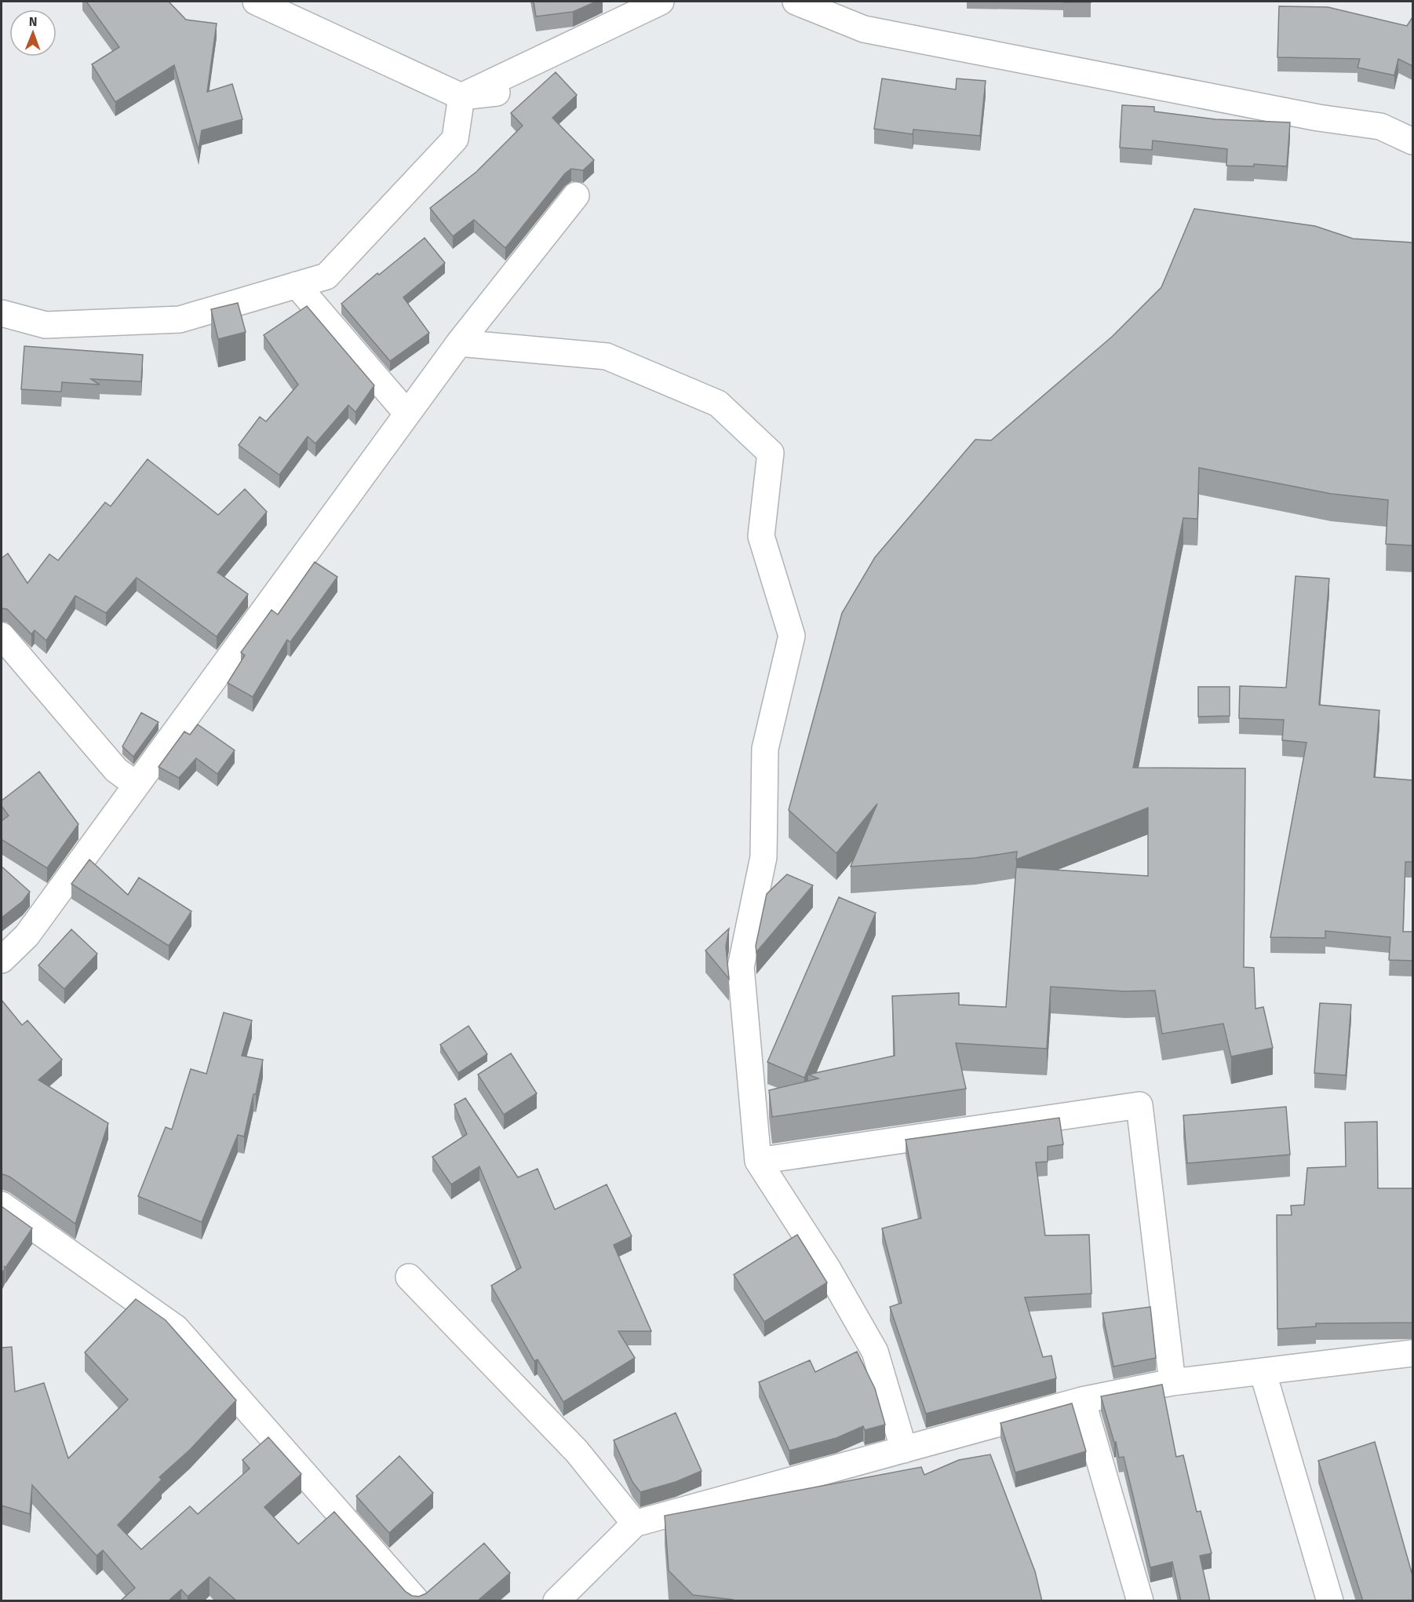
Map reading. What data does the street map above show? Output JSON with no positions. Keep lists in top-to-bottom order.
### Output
{
  "north": "top"
}
